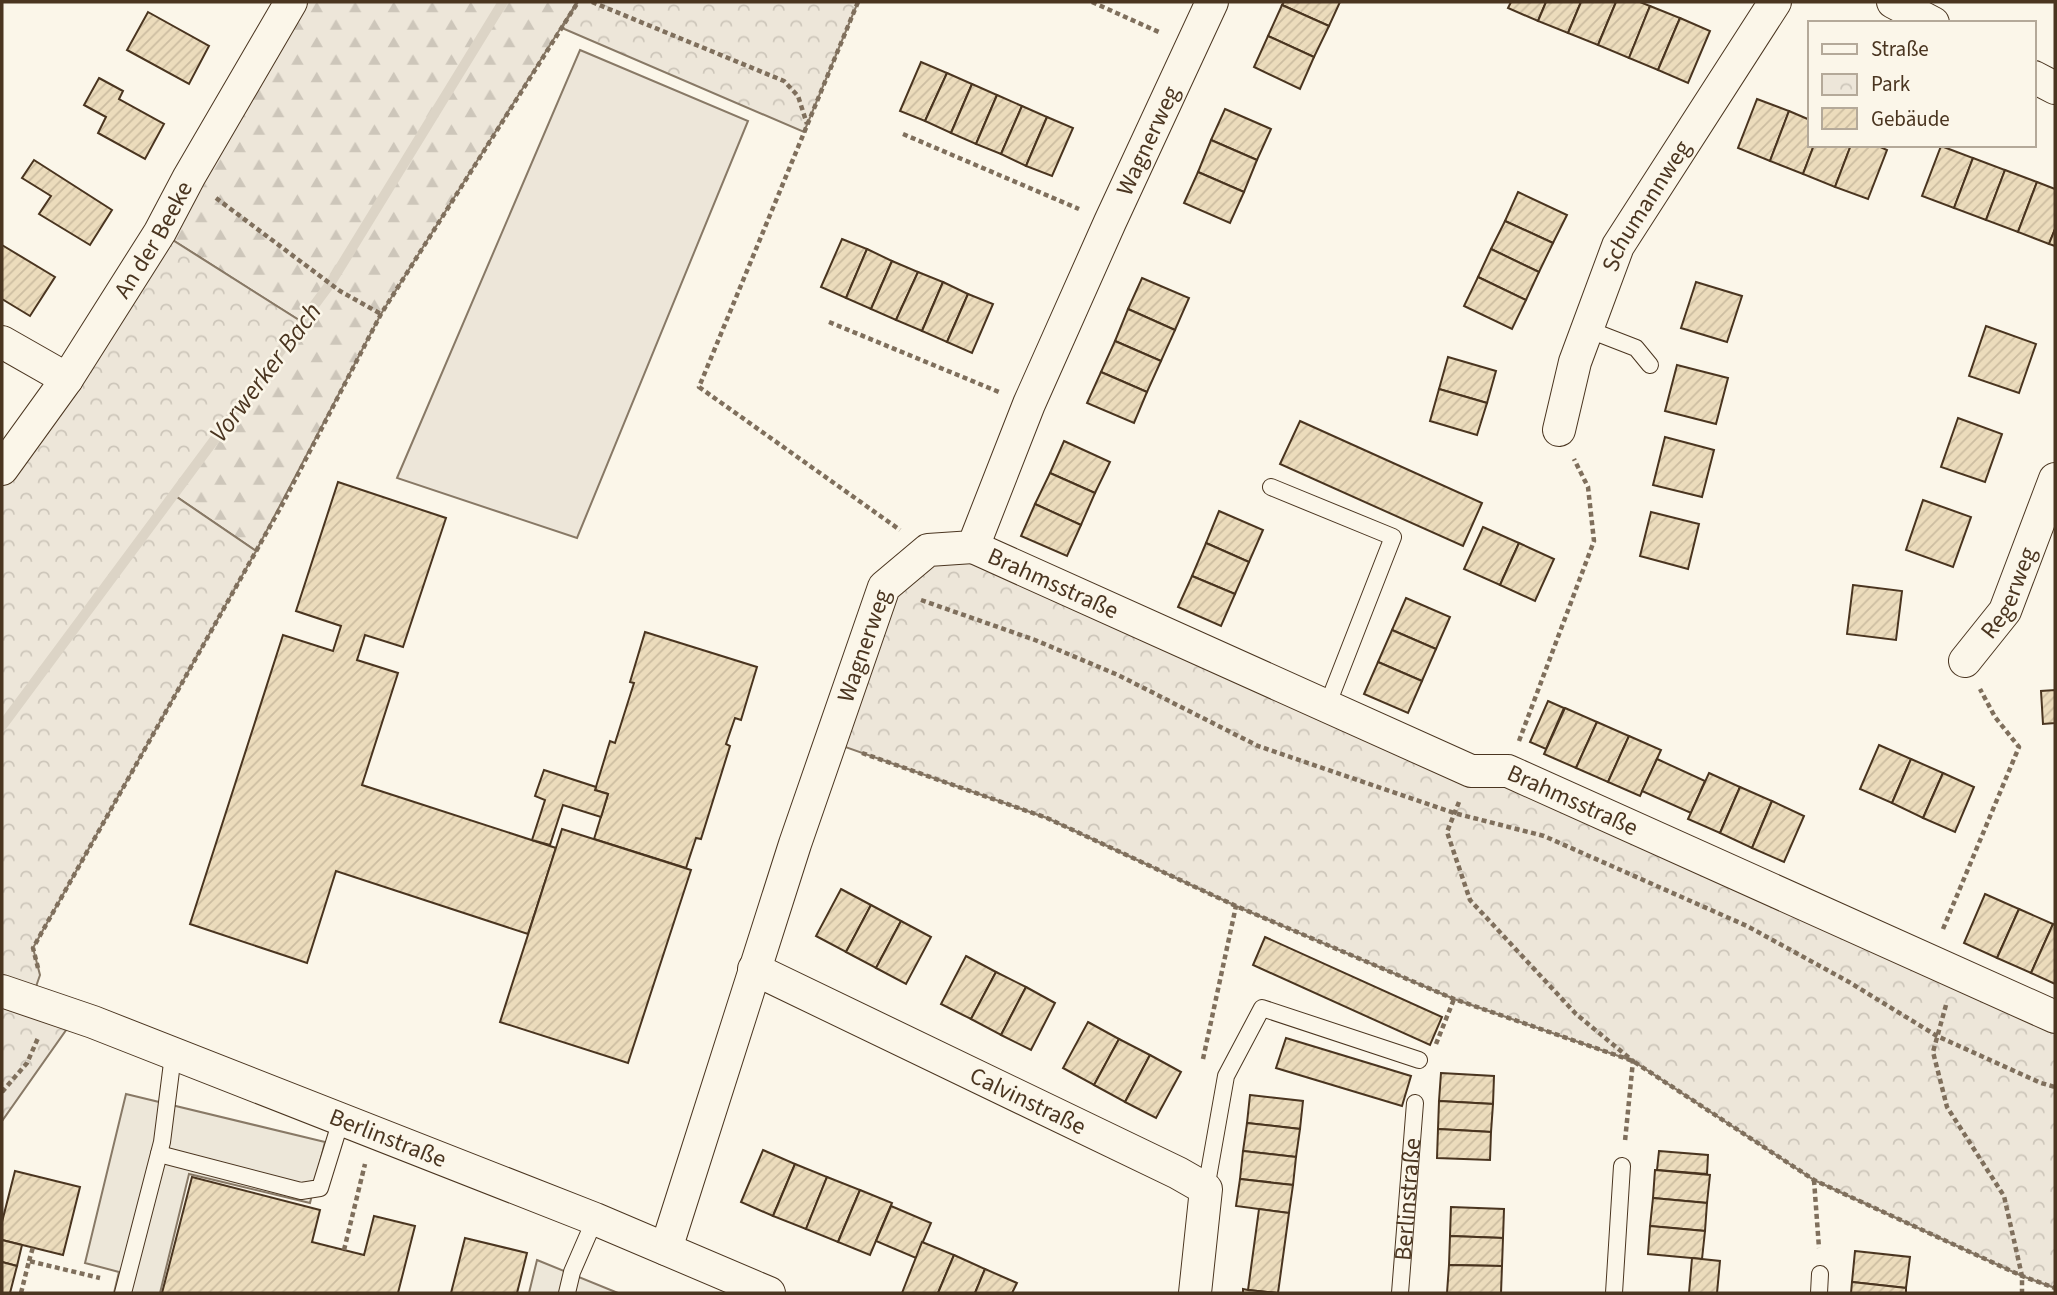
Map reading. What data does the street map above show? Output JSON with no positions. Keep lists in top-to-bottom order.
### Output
{
  "streets": {
    "street": [
      "Wagnerweg",
      "Schumannweg",
      "An der Beeke",
      "Brahmsstraße",
      "Regerweg",
      "Calvinstraße",
      "Berlinstraße"
    ]
  },
  "crossings": [
    ["Wagnerweg", "Brahmsstraße"],
    ["Wagnerweg", "Calvinstraße"],
    ["Wagnerweg", "Berlinstraße"]
  ],
  "water": ["Vorwerker Bach"],
  "legend": ["Straße", "Park", "Gebäude"]
}
